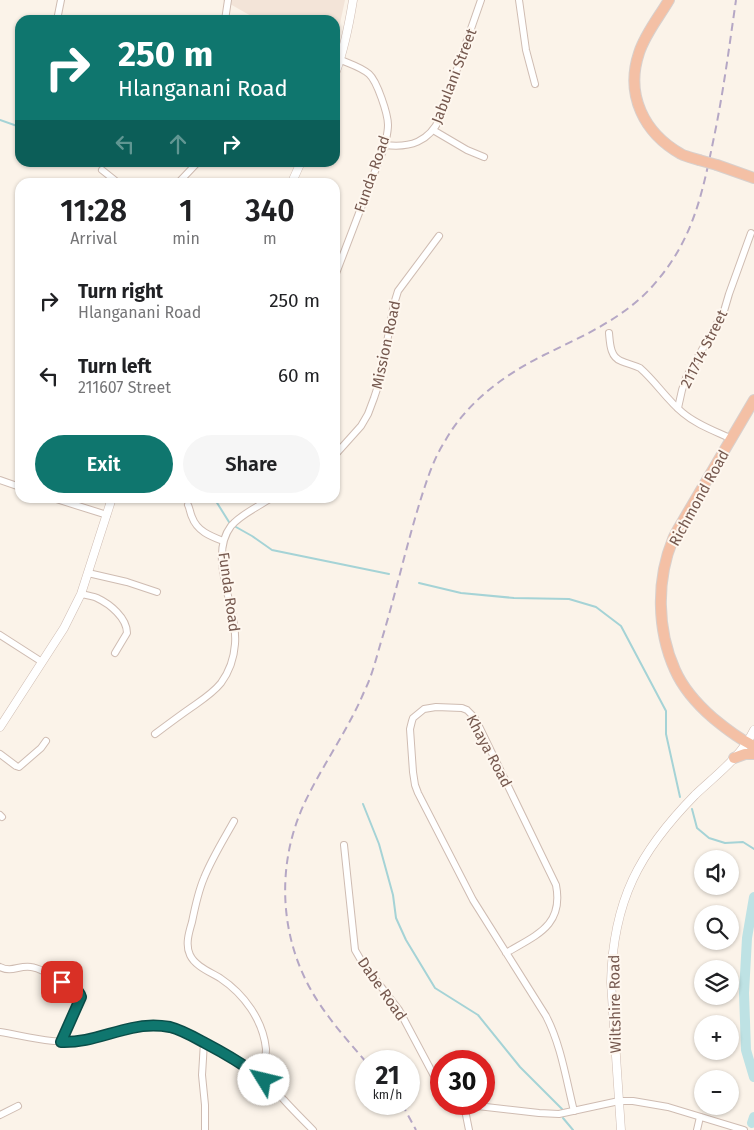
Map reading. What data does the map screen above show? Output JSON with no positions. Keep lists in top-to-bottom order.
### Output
{
  "streets": {
    "highway": ["Richmond Road"],
    "street": [
      "Jabulani Street",
      "Funda Road",
      "Mission Road",
      "211714 Street",
      "Khaya Road",
      "Dabe Road",
      "Wiltshire Road"
    ]
  },
  "crossings": [
    ["Jabulani Street", "Funda Road"],
    ["Richmond Road", "Wiltshire Road"]
  ],
  "page": {
    "turn": ["250 m", "Hlanganani Road"],
    "eta": [
      "11:28",
      "Arrival",
      "1",
      "min",
      "340",
      "m"
    ],
    "list": [
      {
        "name": "Turn right",
        "note": "Hlanganani Road",
        "value": "250 m"
      },
      {
        "name": "Turn left",
        "note": "211607 Street",
        "value": "60 m"
      }
    ],
    "buttons": ["Exit", "Share"],
    "map_buttons": ["+", "−"],
    "speed": "21 km/h",
    "limit": "30"
  }
}
